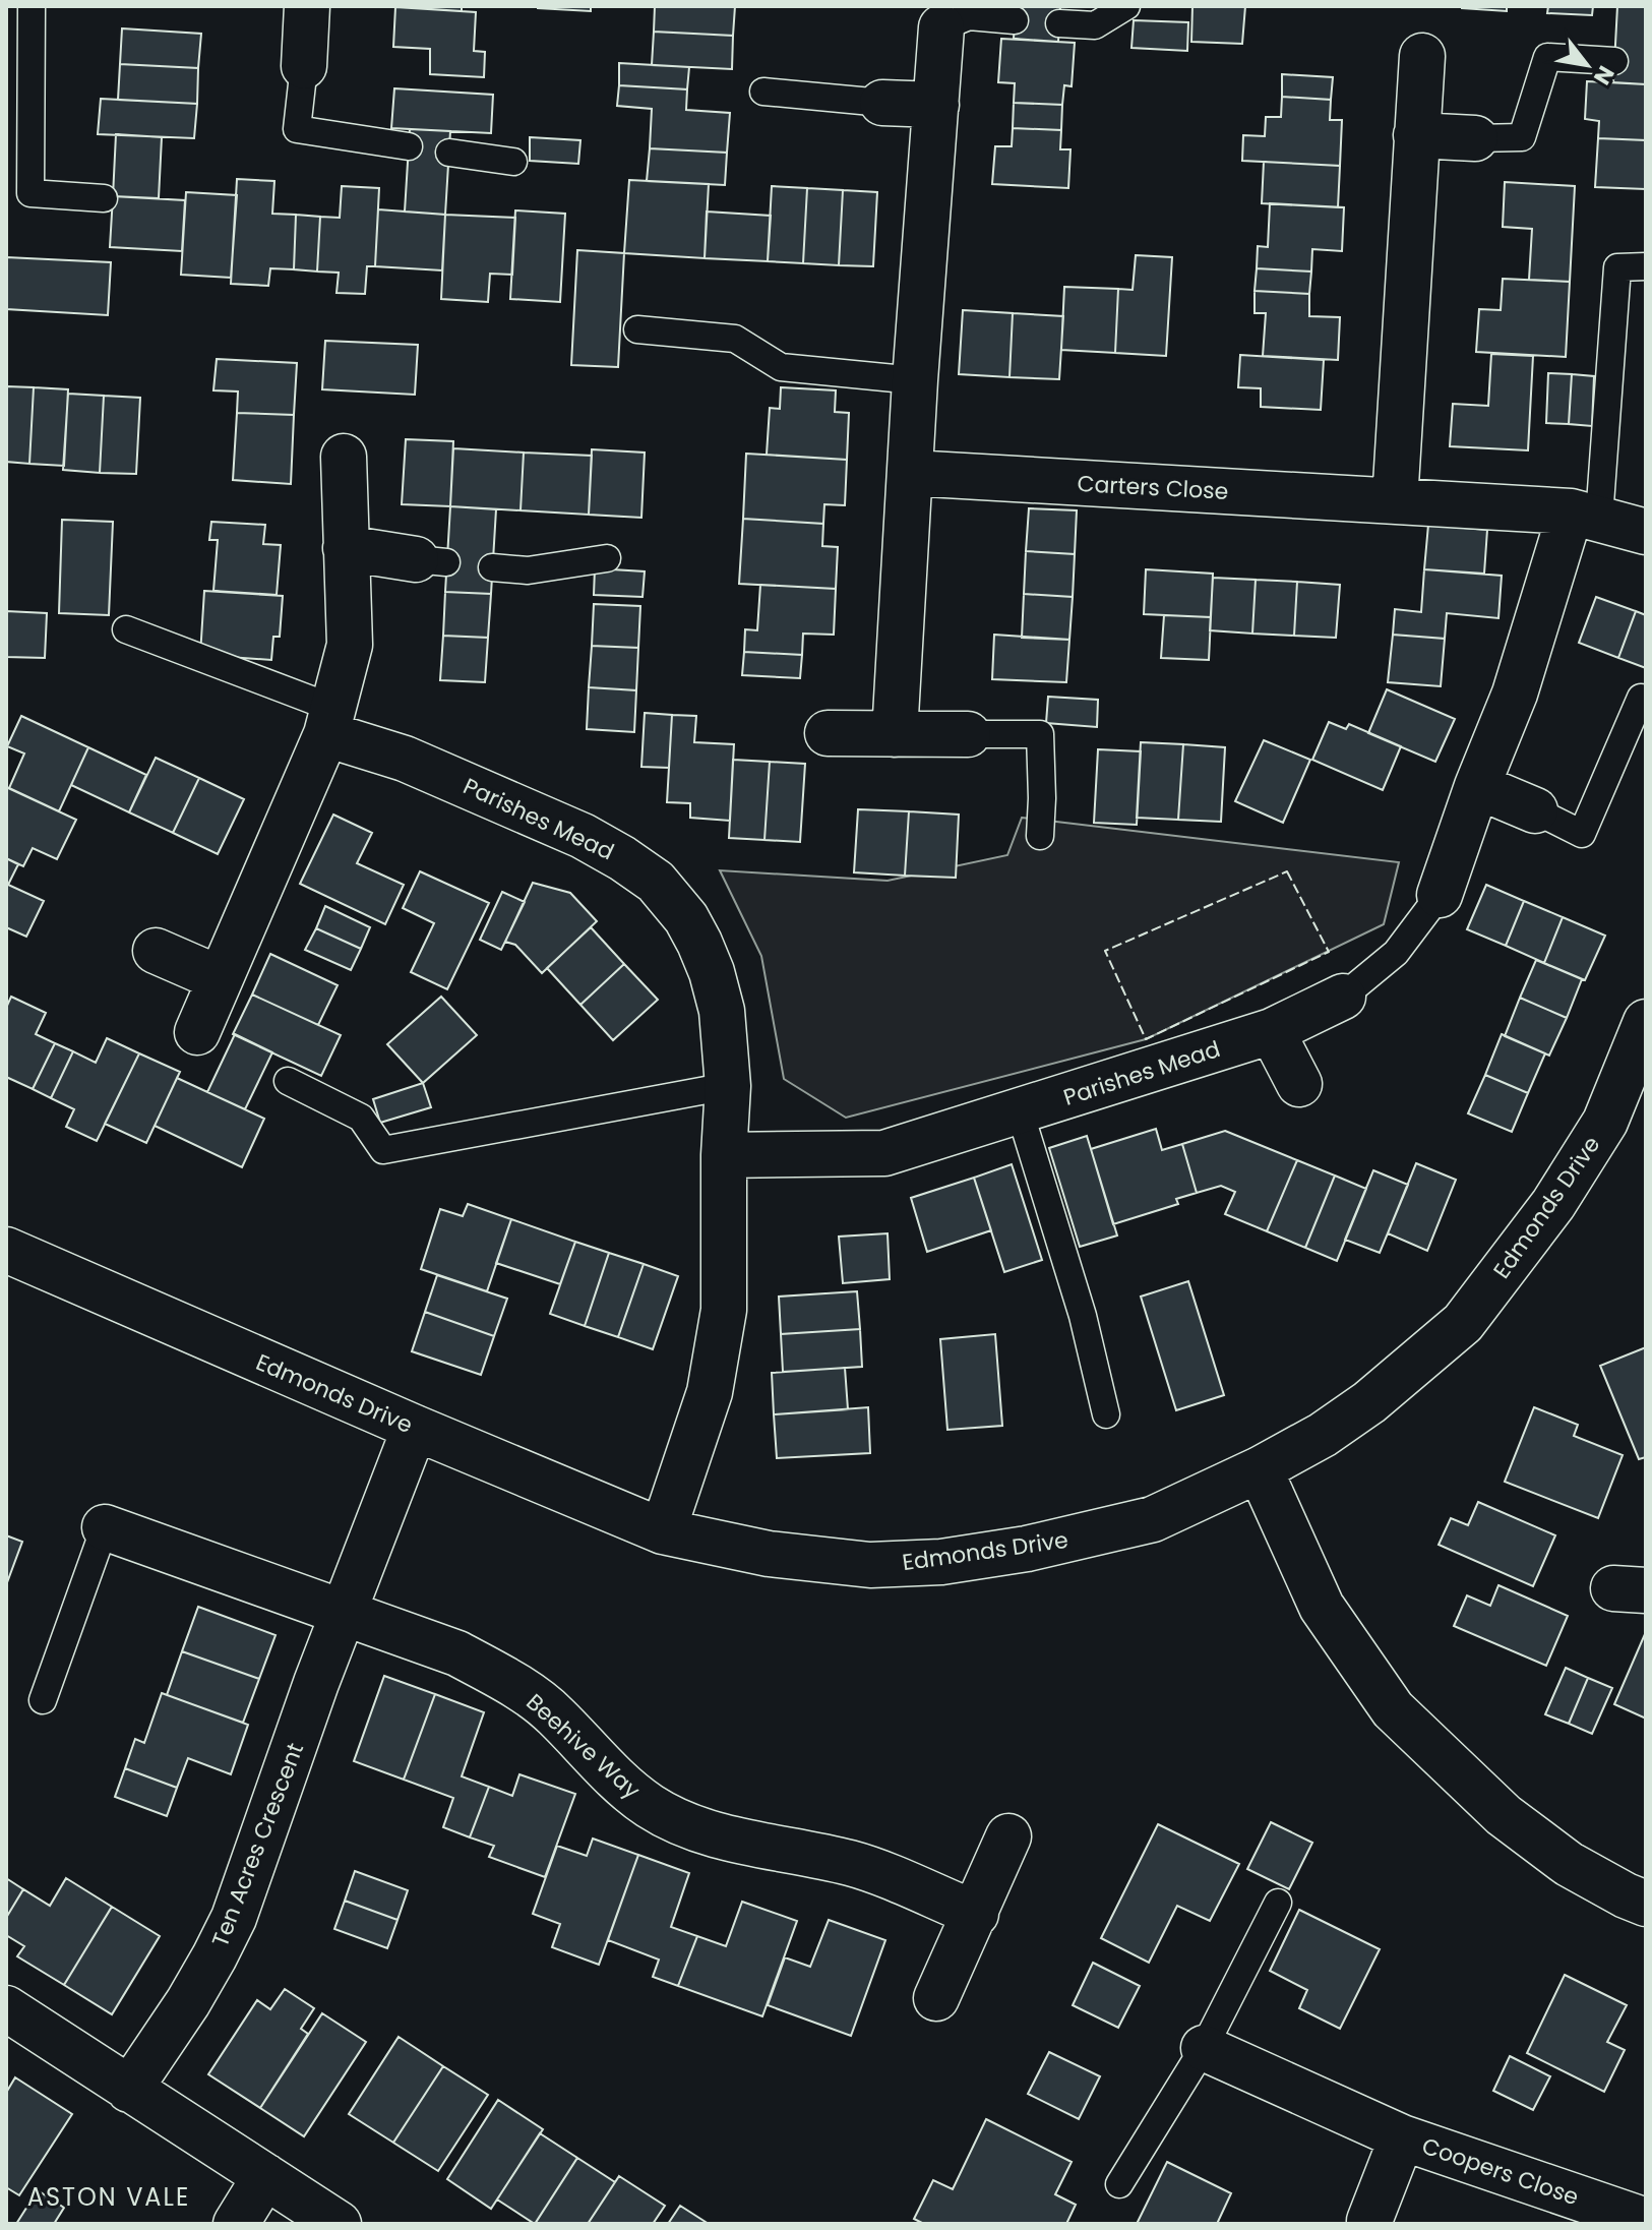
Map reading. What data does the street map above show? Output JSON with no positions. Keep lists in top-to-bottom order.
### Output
{
  "streets": {
    "street": [
      "Carters Close",
      "Parishes Mead",
      "Edmonds Drive",
      "Beehive Way",
      "Ten Acres Crescent",
      "Coopers Close"
    ]
  },
  "crossings": [
    ["Parishes Mead", "Edmonds Drive"],
    ["Edmonds Drive", "Ten Acres Crescent"],
    ["Beehive Way", "Ten Acres Crescent"]
  ],
  "districts": ["ASTON VALE"],
  "north": "bottom right"
}
